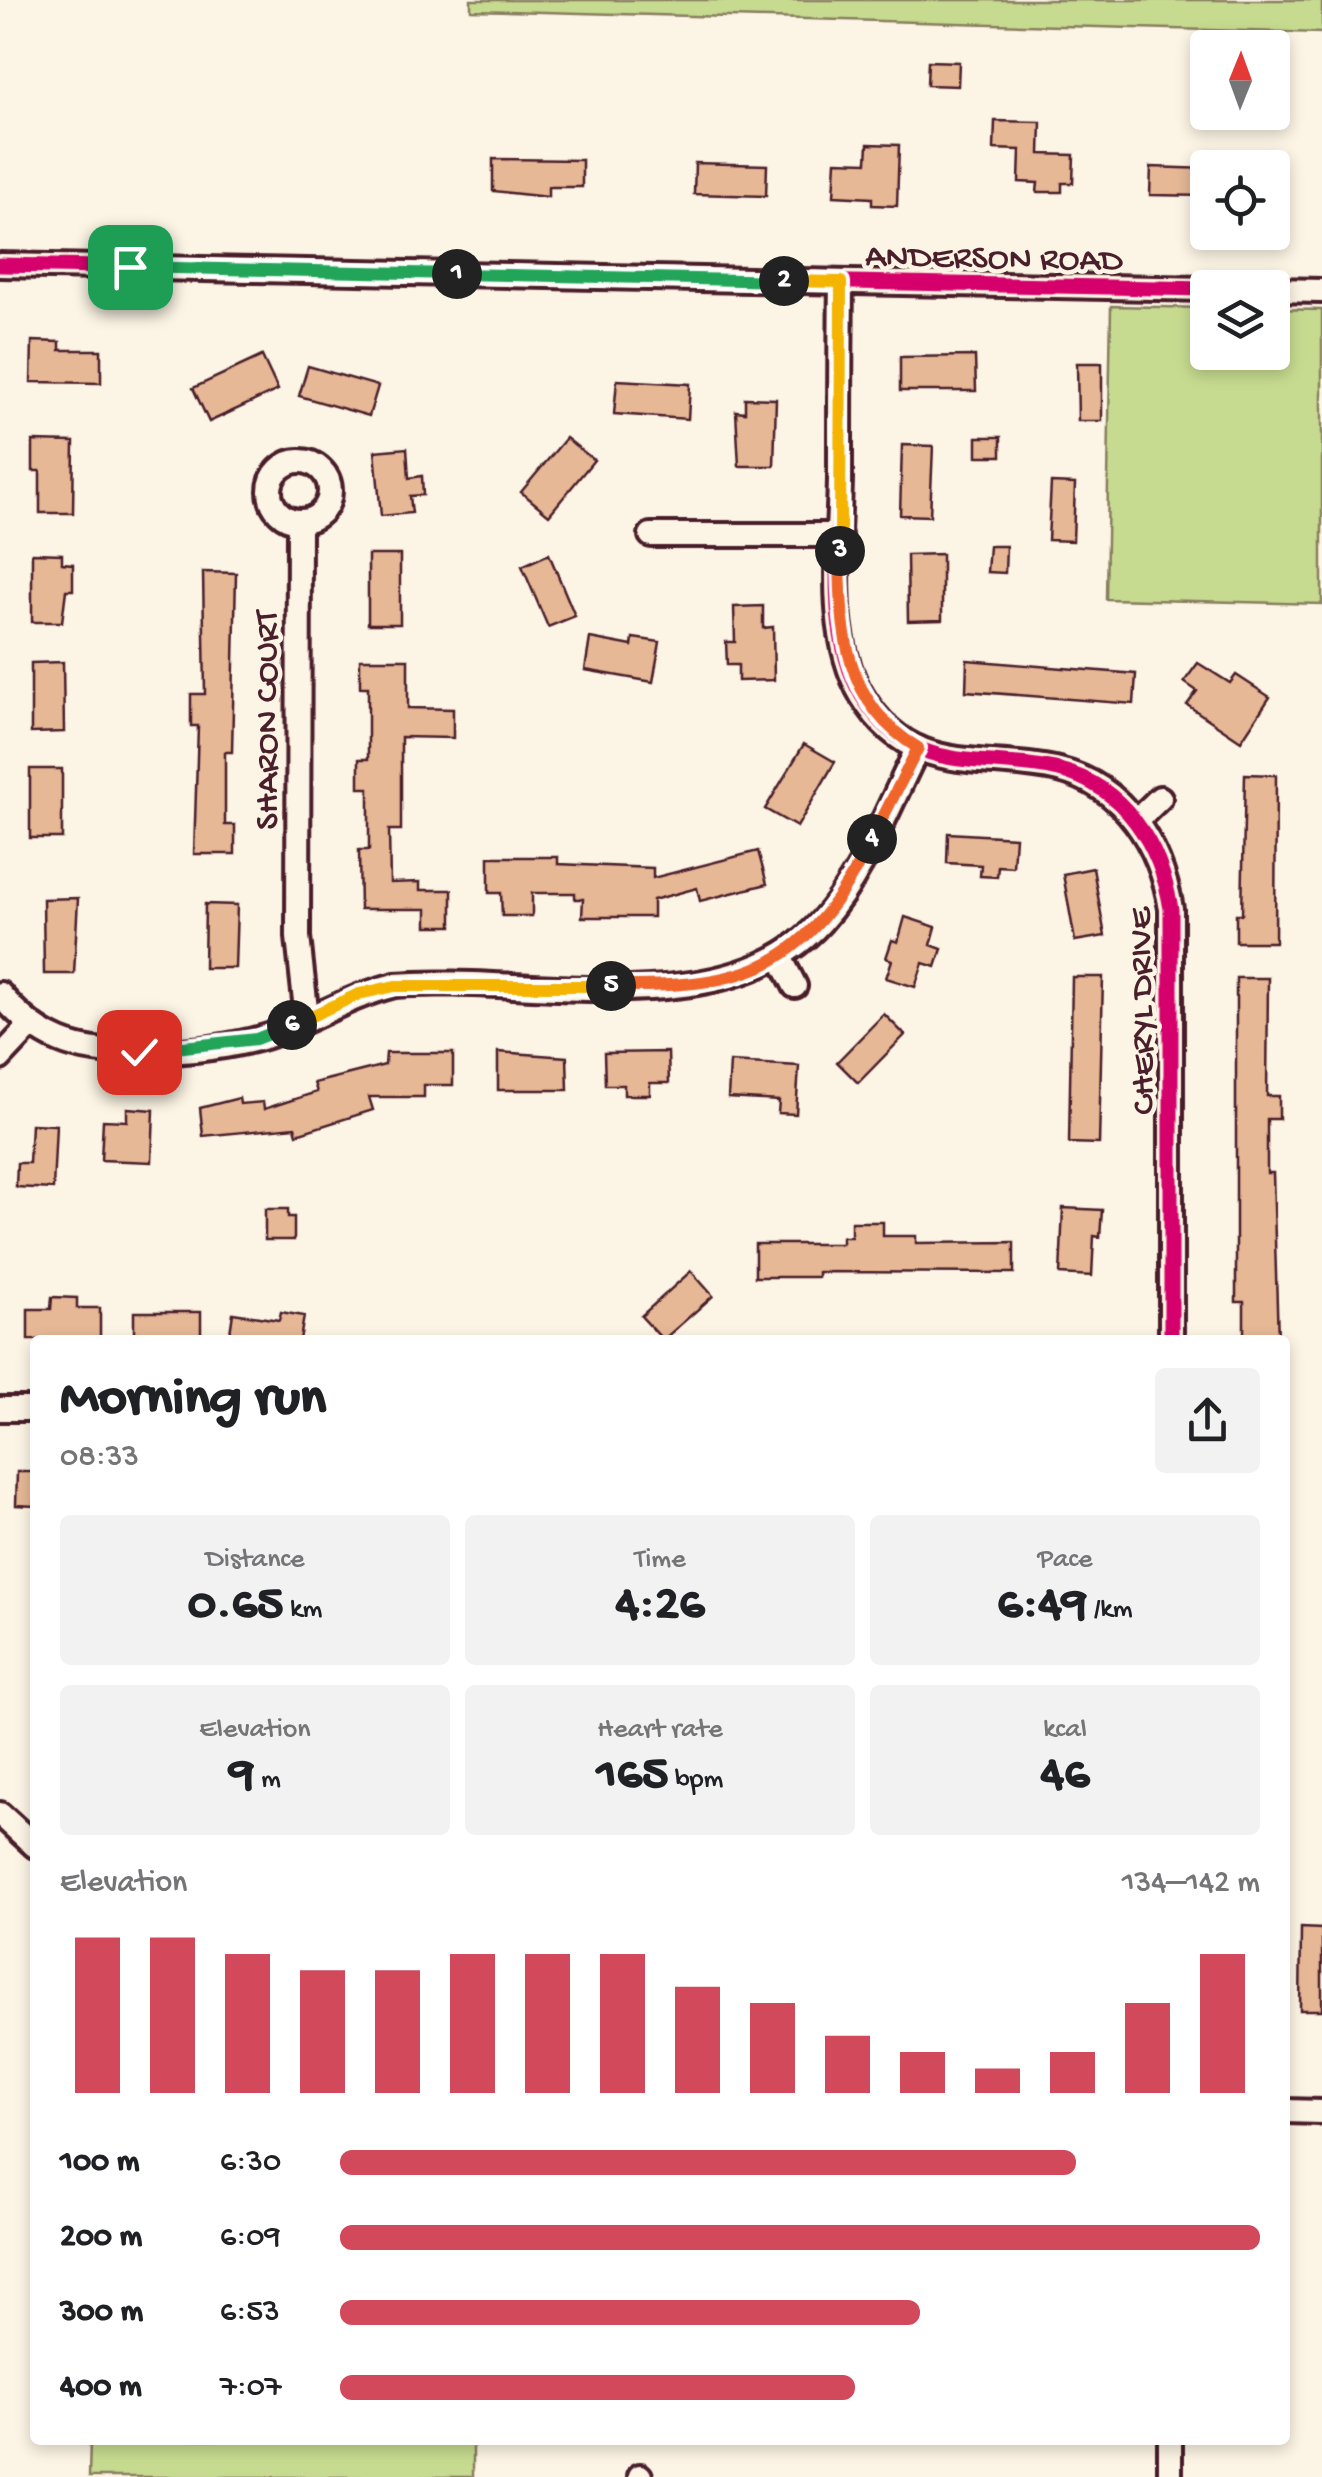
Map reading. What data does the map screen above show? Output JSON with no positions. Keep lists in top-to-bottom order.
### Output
{
  "streets": {
    "street": ["ANDERSON ROAD", "SHARON COURT", "CHERYL DRIVE"]
  },
  "crossings": [
    ["ANDERSON ROAD", "CHERYL DRIVE"]
  ],
  "north": "top",
  "page": {
    "pins": [
      "1",
      "2",
      "3",
      "4",
      "5",
      "6"
    ],
    "heading": ["Morning run", "08:33"],
    "stats": [
      ["Distance", "0.65 km"],
      ["Time", "4:26"],
      ["Pace", "6:49 /km"],
      ["Elevation", "9 m"],
      ["Heart rate", "165 bpm"],
      ["kcal", "46"]
    ],
    "chart": ["Elevation", "134–142 m"],
    "list": [
      {
        "name": "100 m",
        "note": "6:30"
      },
      {
        "name": "200 m",
        "note": "6:09"
      },
      {
        "name": "300 m",
        "note": "6:53"
      },
      {
        "name": "400 m",
        "note": "7:07"
      }
    ]
  }
}
